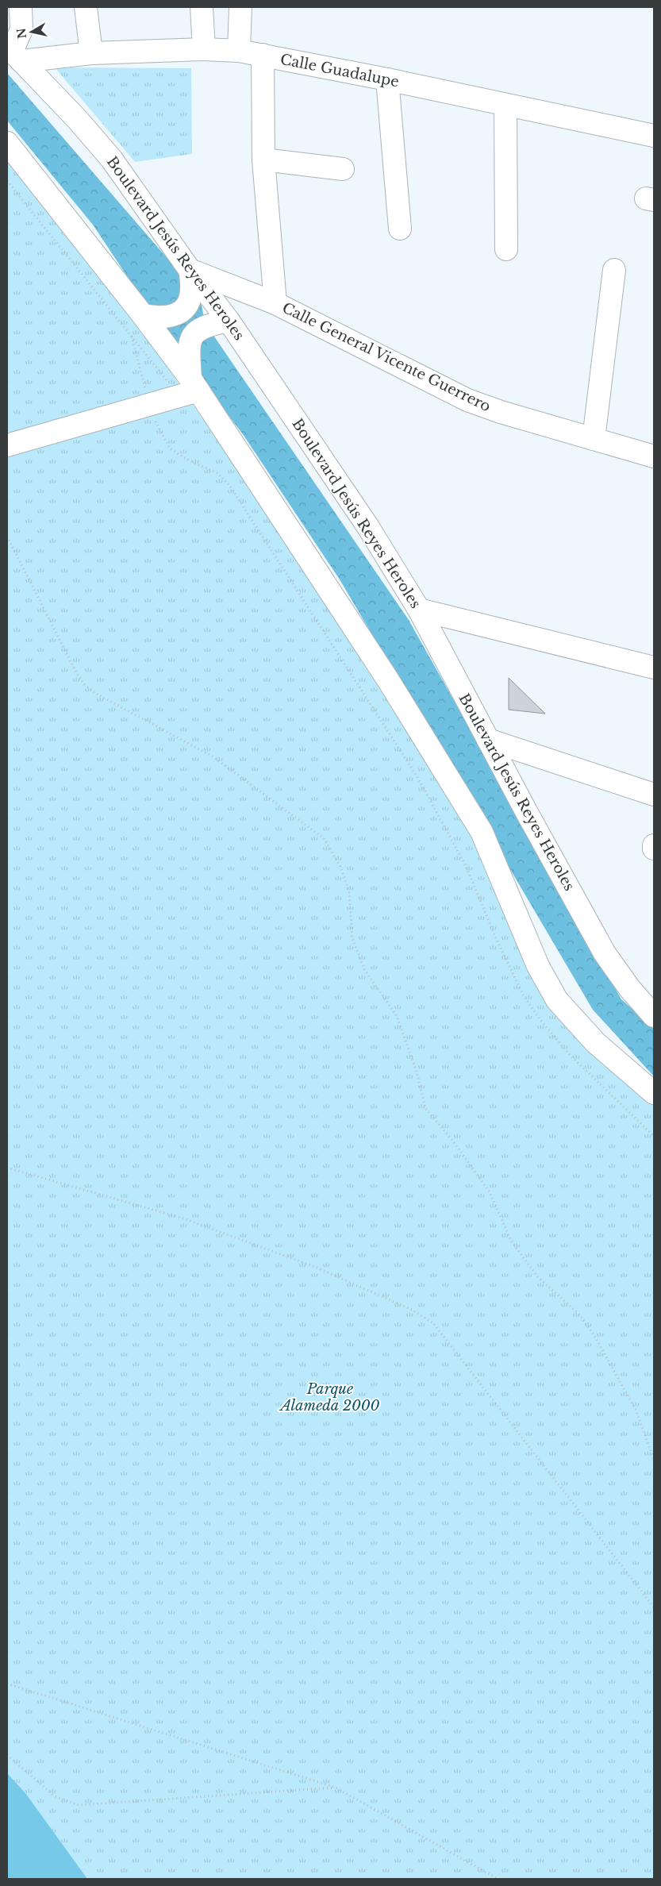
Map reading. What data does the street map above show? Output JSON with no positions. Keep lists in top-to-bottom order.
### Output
{
  "streets": {
    "street": ["Calle Guadalupe", "Boulevard Jesús Reyes Heroles", "Calle General Vicente Guerrero"]
  },
  "crossings": [
    ["Calle Guadalupe", "Boulevard Jesús Reyes Heroles"],
    ["Boulevard Jesús Reyes Heroles", "Calle General Vicente Guerrero"]
  ],
  "parks": ["Parque Alameda 2000"],
  "north": "left"
}
